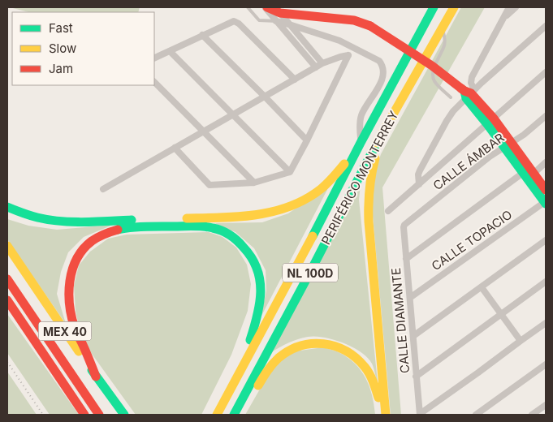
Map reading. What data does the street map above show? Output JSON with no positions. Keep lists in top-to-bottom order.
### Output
{
  "streets": {
    "main road": ["PERIFÉRICO MONTERREY", "NL 100D", "MEX 40"],
    "street": ["CALLE ÁMBAR", "CALLE TOPACIO", "CALLE DIAMANTE"]
  },
  "crossings": [
    ["CALLE ÁMBAR", "CALLE DIAMANTE"],
    ["CALLE TOPACIO", "CALLE DIAMANTE"]
  ],
  "legend": ["Fast", "Slow", "Jam"]
}
